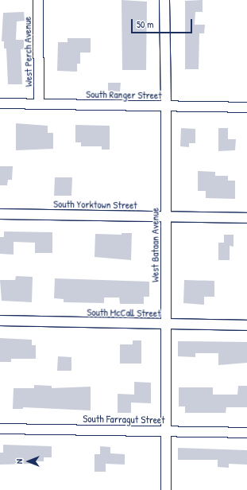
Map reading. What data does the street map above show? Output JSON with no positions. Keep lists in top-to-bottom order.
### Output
{
  "streets": {
    "street": [
      "West Perch Avenue",
      "South Ranger Street",
      "South Yorktown Street",
      "West Bataan Avenue",
      "South McCall Street",
      "South Farragut Street"
    ]
  },
  "crossings": [
    ["West Perch Avenue", "South Ranger Street"],
    ["South Ranger Street", "West Bataan Avenue"],
    ["South Yorktown Street", "West Bataan Avenue"],
    ["West Bataan Avenue", "South McCall Street"],
    ["West Bataan Avenue", "South Farragut Street"]
  ],
  "scale_bar": "50 m",
  "north": "left"
}
